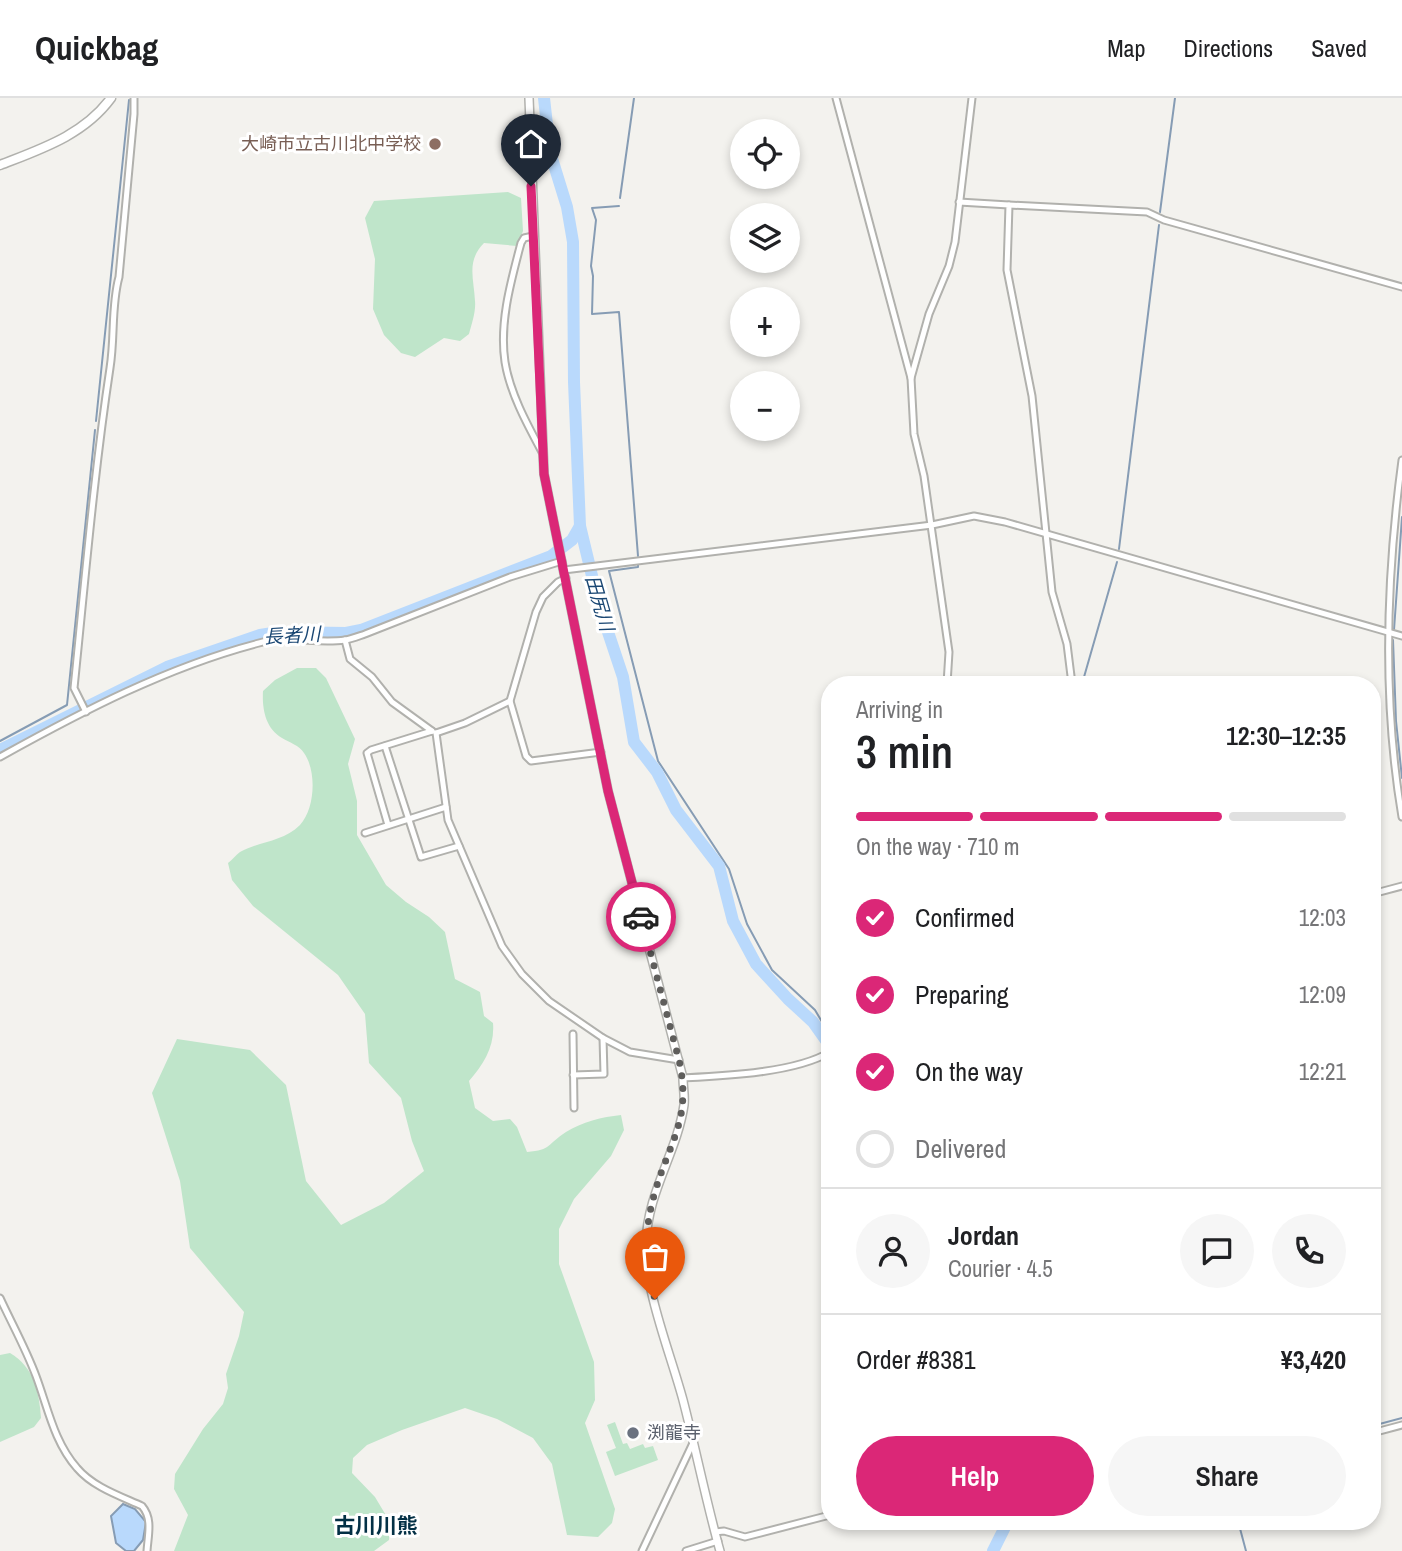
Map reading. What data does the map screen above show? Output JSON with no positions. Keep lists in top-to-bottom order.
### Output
{
  "districts": ["古川川熊"],
  "water": ["田尻川", "長者川"],
  "places": ["大崎市立古川北中学校", "渕龍寺"],
  "page": {
    "header": "Quickbag",
    "nav": ["Map", "Directions", "Saved"],
    "map_buttons": ["+", "−"],
    "heading": ["3 min", "Arriving in", "12:30–12:35"],
    "panel": [
      "Jordan",
      "Courier · 4.5",
      "Order #8381",
      "¥3,420"
    ],
    "bar": "On the way · 710 m",
    "list": [
      ["Confirmed", "12:03"],
      ["Preparing", "12:09"],
      ["On the way", "12:21"],
      "Delivered"
    ],
    "buttons": ["Help", "Share"]
  }
}
